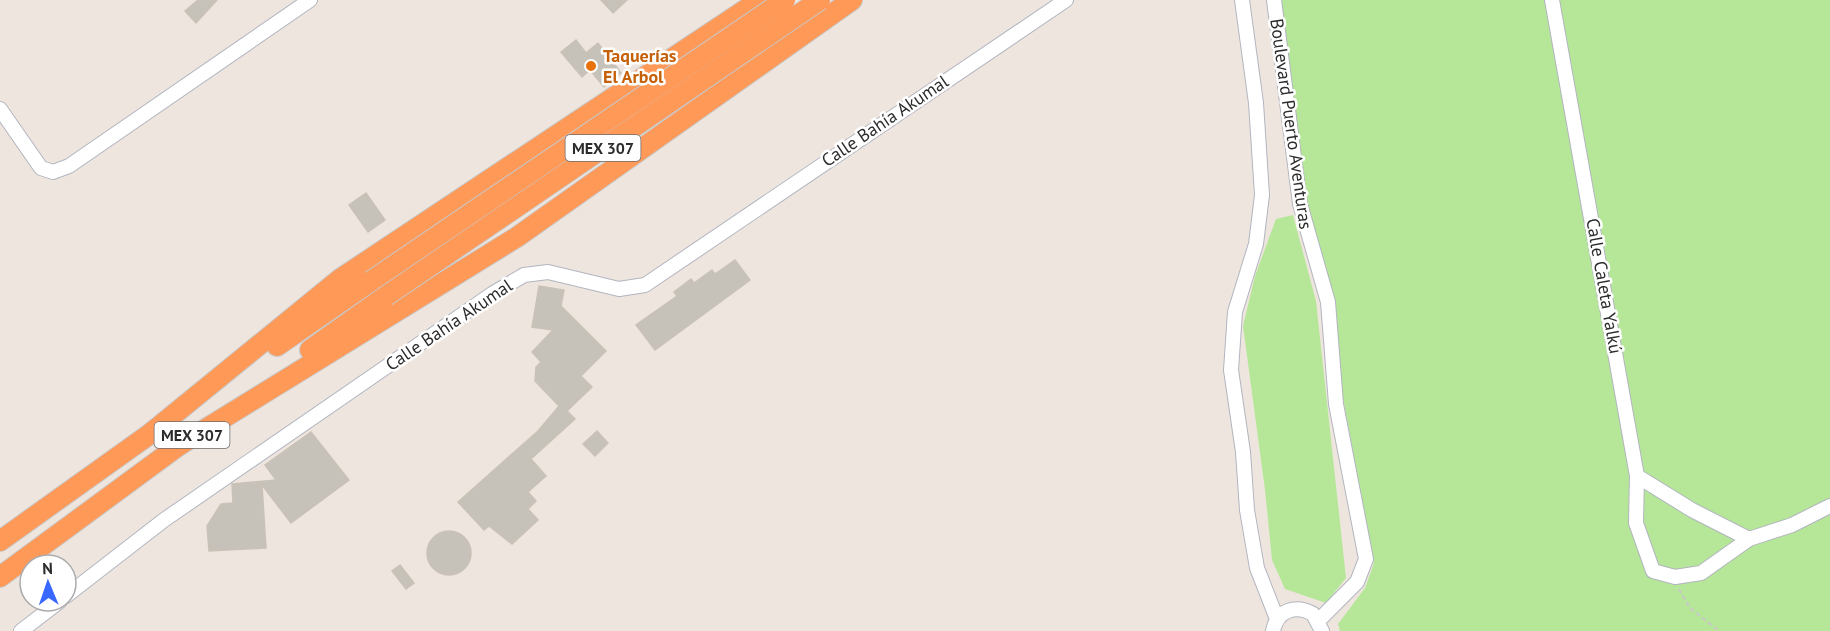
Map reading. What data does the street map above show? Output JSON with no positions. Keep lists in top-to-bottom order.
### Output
{
  "streets": {
    "highway": ["MEX 307"],
    "street": ["Calle Bahía Akumal", "Boulevard Puerto Aventuras", "Calle Caleta Yalkú"]
  },
  "places": ["Taquerías El Arbol"],
  "north": "top"
}
